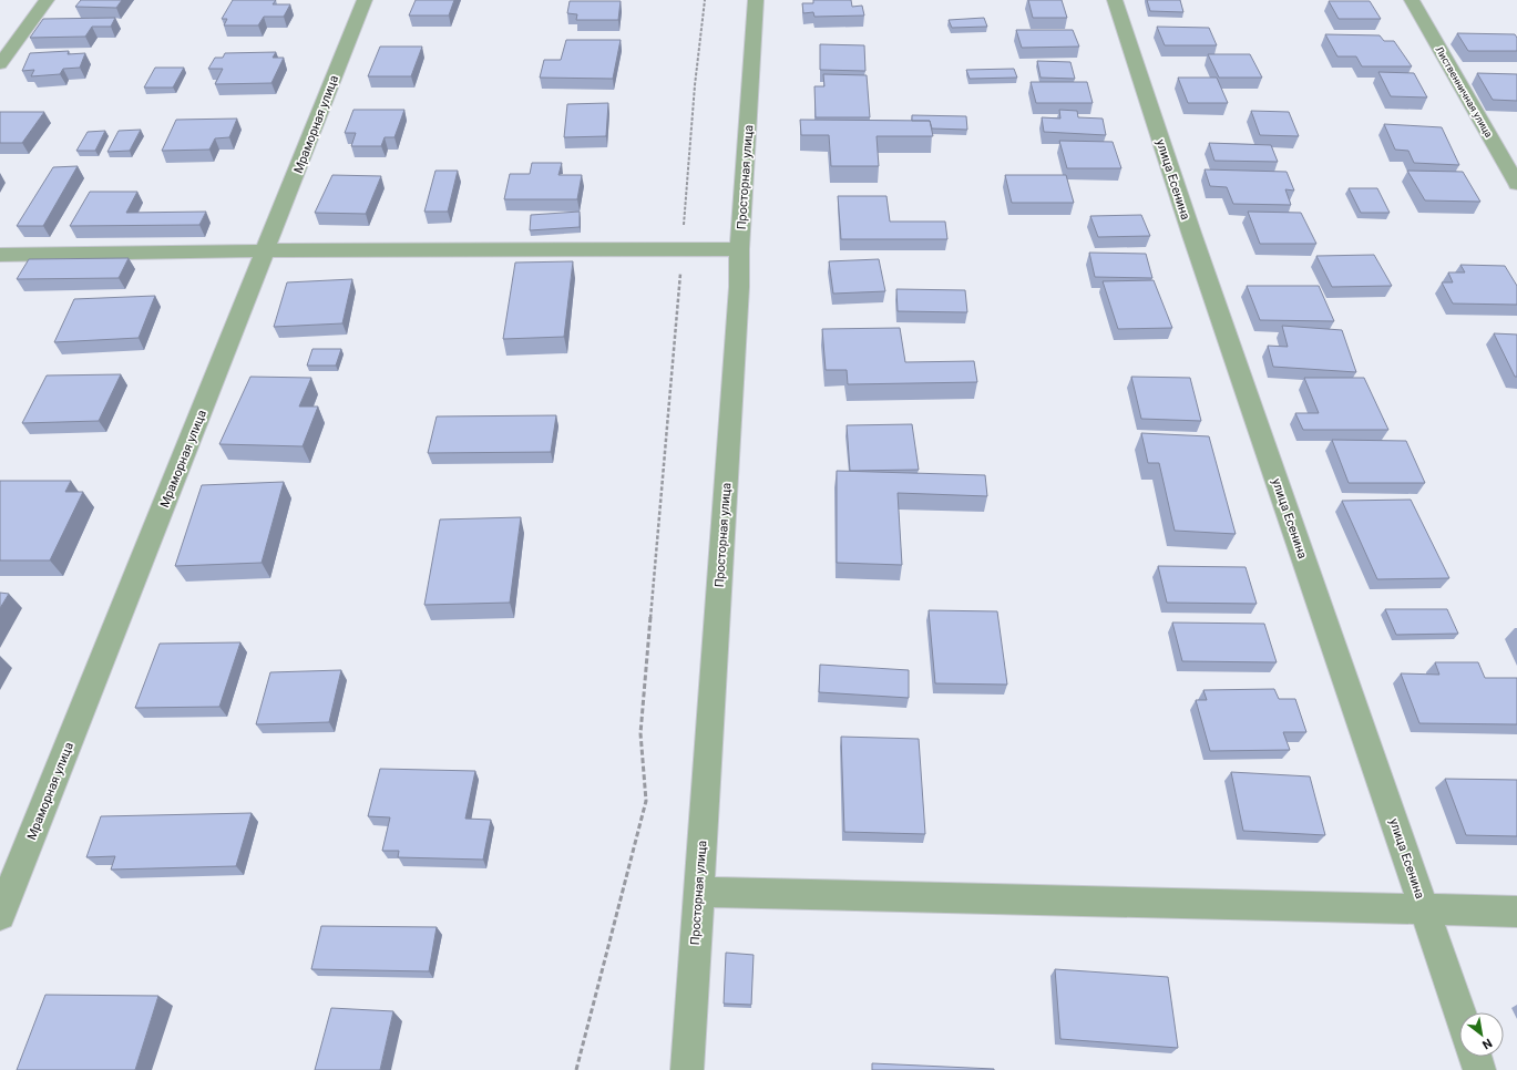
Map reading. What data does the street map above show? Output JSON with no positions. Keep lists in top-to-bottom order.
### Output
{
  "streets": {
    "street": [
      "Лиственничная улица",
      "Мраморная улица",
      "Просторная улица",
      "улица Есенина"
    ]
  },
  "north": "bottom right"
}
